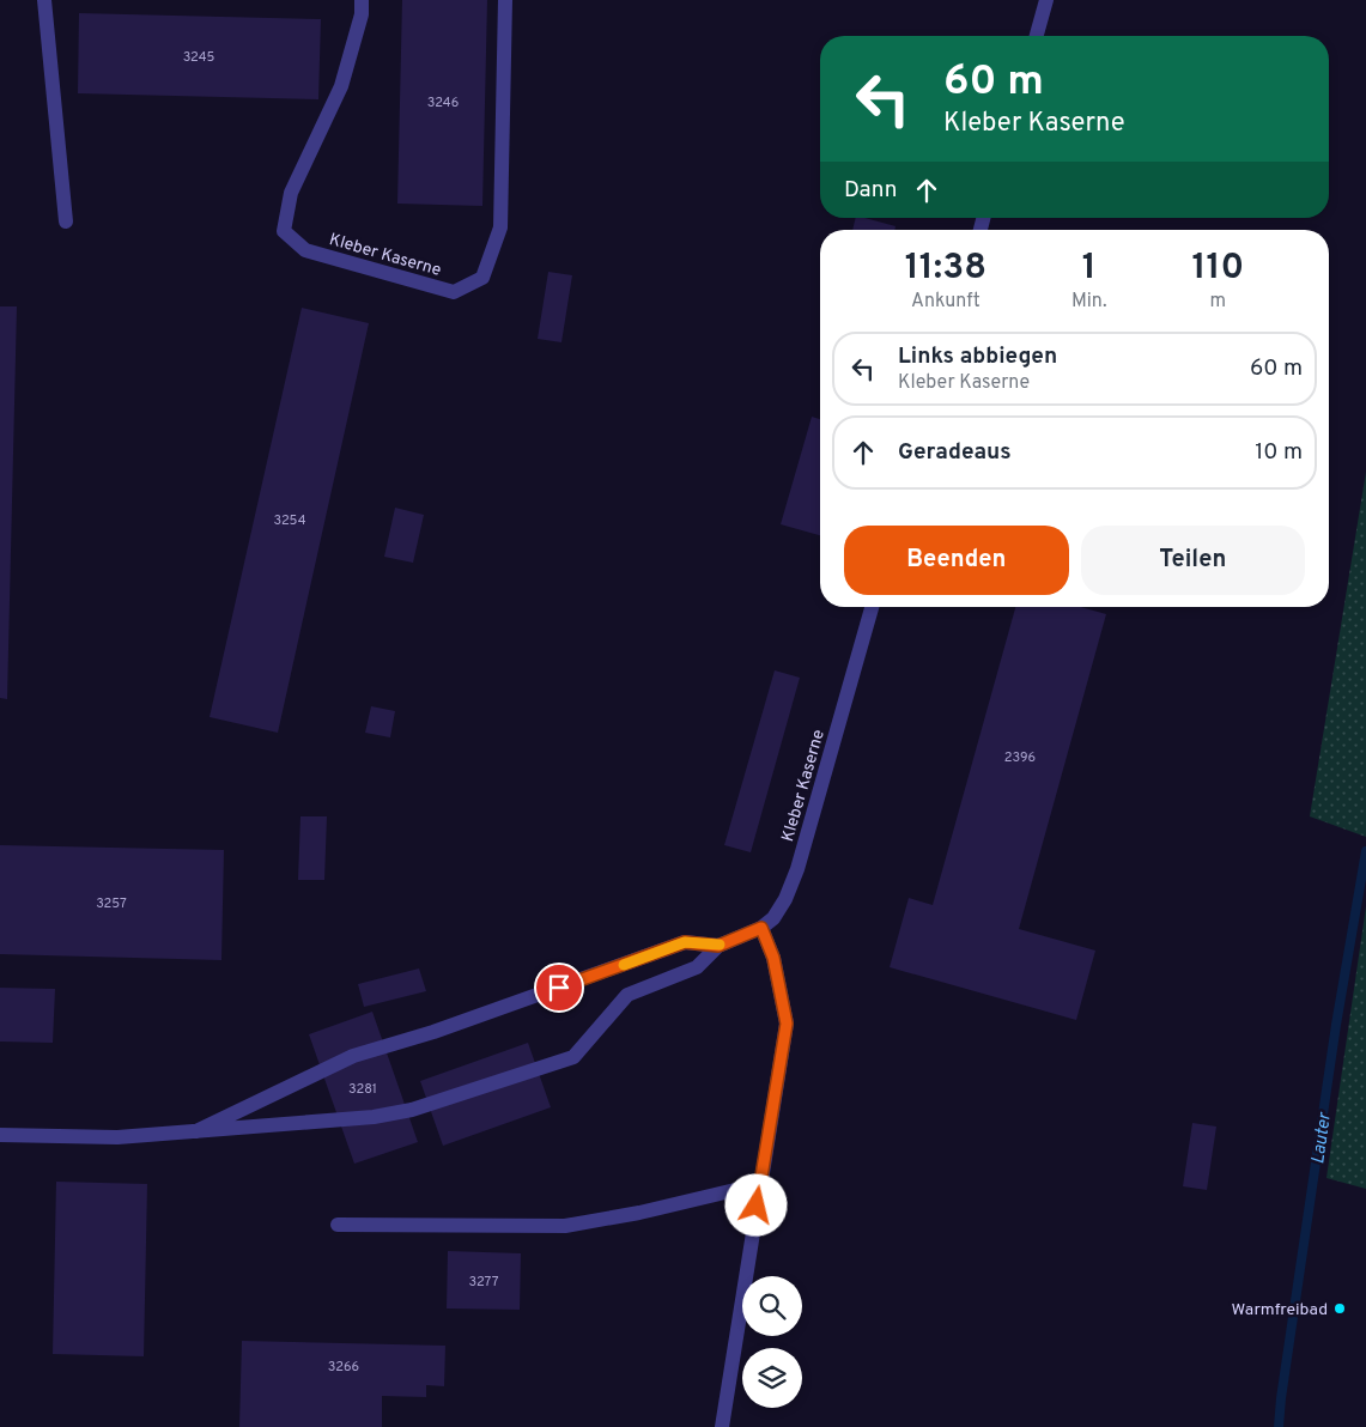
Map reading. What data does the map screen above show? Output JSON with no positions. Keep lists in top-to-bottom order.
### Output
{
  "streets": {
    "lane": ["Kleber Kaserne"]
  },
  "water": ["Lauter"],
  "places": ["Warmfreibad"],
  "house_numbers": [
    "3245",
    "3246",
    "3254",
    "2396",
    "3257",
    "3281",
    "3277",
    "3266"
  ],
  "page": {
    "turn": ["60 m", "Kleber Kaserne"],
    "then": "Dann",
    "eta": [
      "11:38",
      "Ankunft",
      "1",
      "Min.",
      "110",
      "m"
    ],
    "list": [
      {
        "name": "Links abbiegen",
        "note": "Kleber Kaserne",
        "value": "60 m"
      },
      {
        "name": "Geradeaus",
        "value": "10 m"
      }
    ],
    "buttons": ["Beenden", "Teilen"]
  }
}
